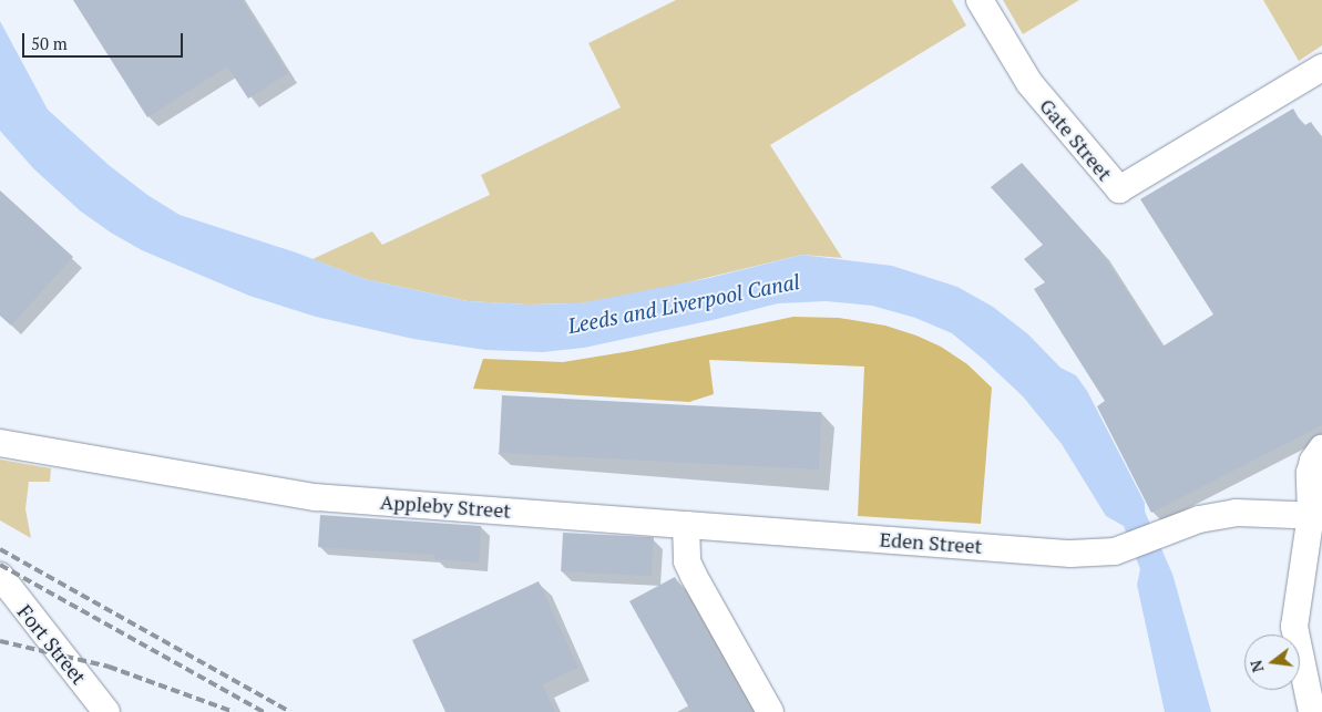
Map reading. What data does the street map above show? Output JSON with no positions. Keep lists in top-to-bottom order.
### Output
{
  "streets": {
    "street": [
      "Gate Street",
      "Appleby Street",
      "Eden Street",
      "Fort Street"
    ]
  },
  "crossings": [
    ["Appleby Street", "Eden Street"]
  ],
  "water": ["Leeds and Liverpool Canal"],
  "scale_bar": "50 m",
  "north": "left"
}
